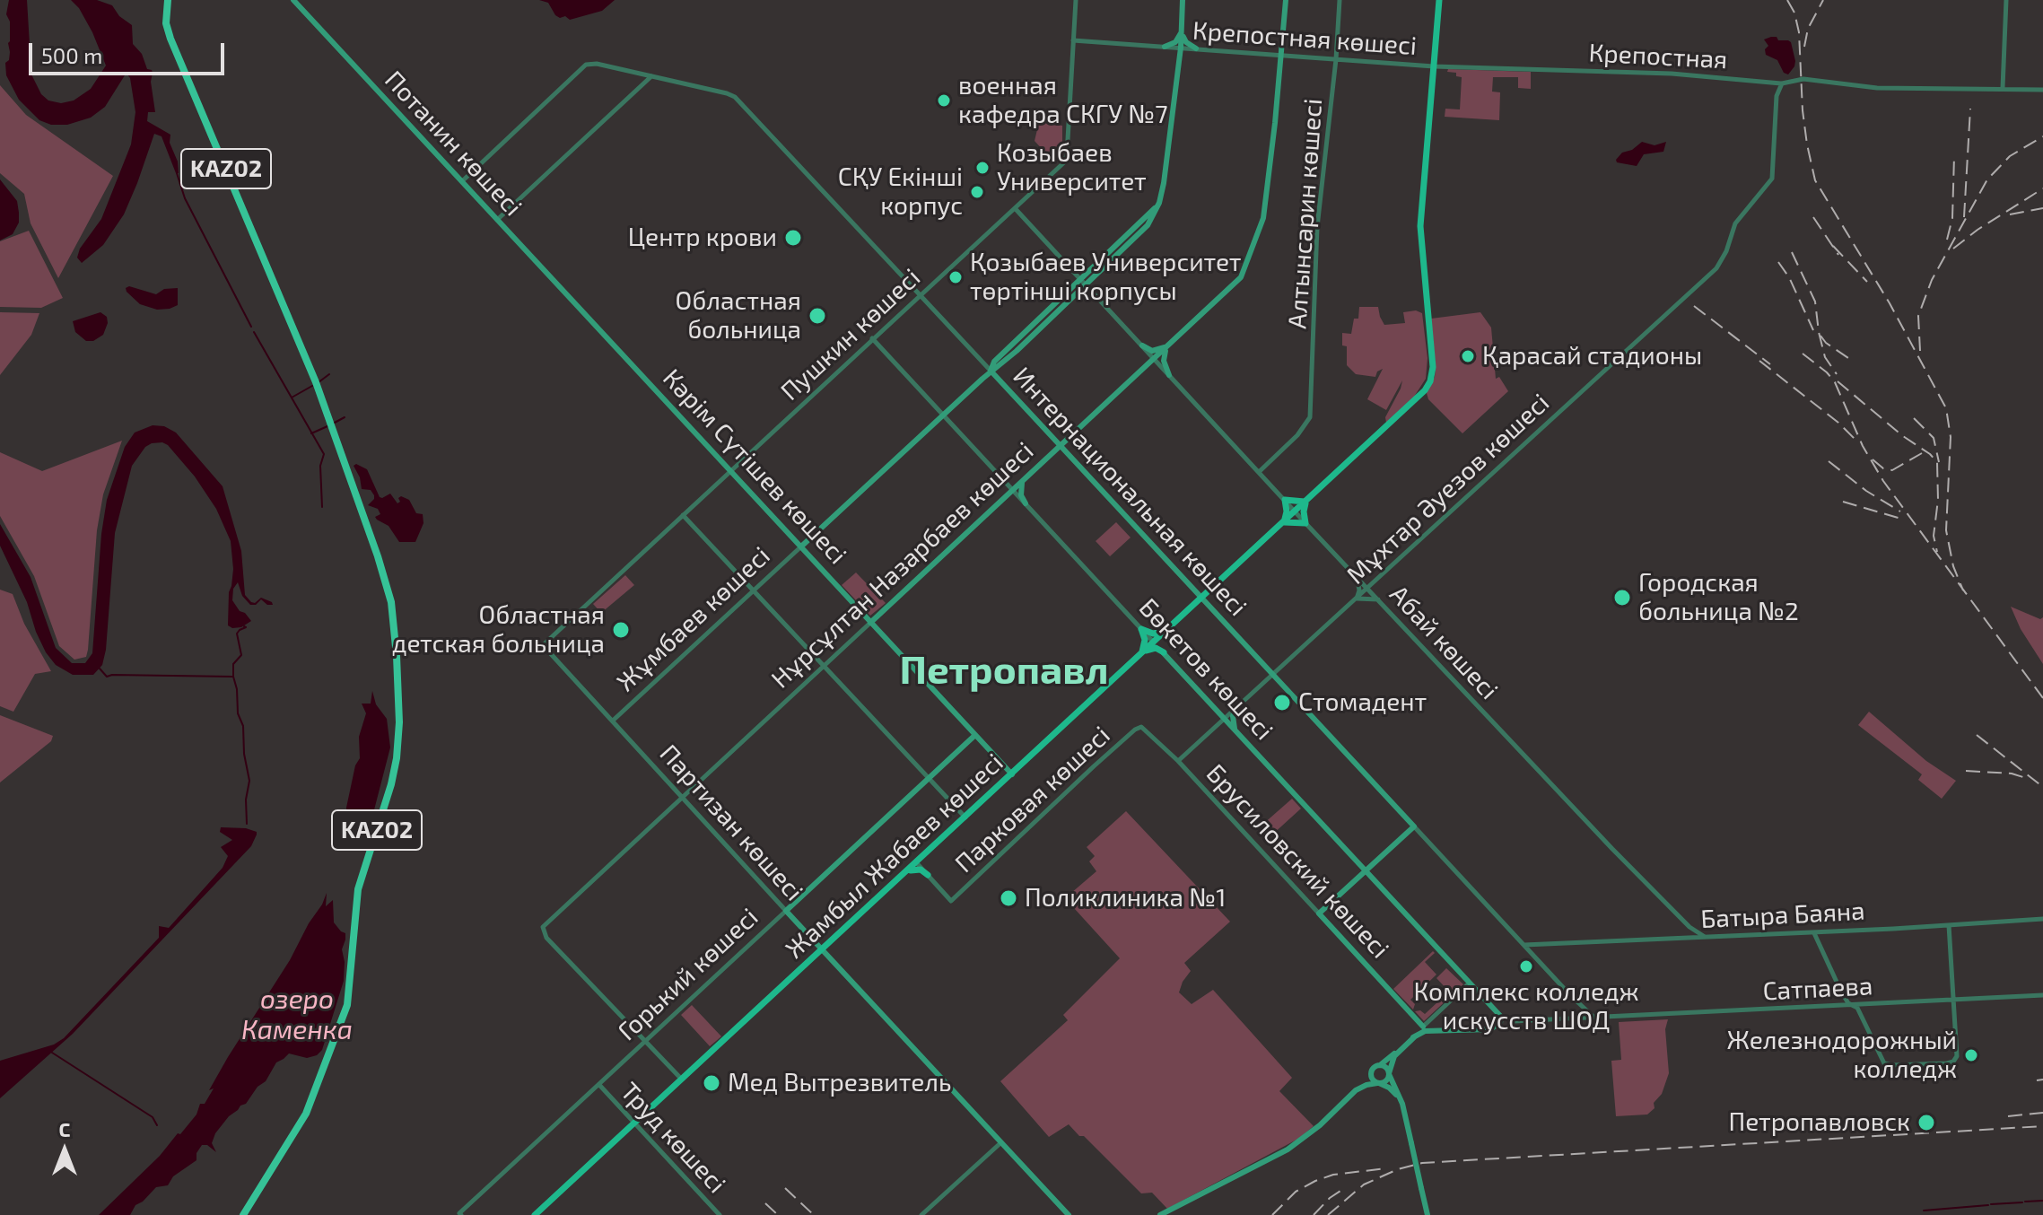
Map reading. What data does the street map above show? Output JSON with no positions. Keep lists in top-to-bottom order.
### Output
{
  "streets": {
    "highway": ["KAZ02"],
    "main road": [
      "Потанин көшесі",
      "Кәрім Сүтішев көшесі",
      "Интернациональная көшесі",
      "Нұрсұлтан Назарбаев көшесі",
      "Жұмбаев көшесі",
      "Бөкетов көшесі",
      "Партизан көшесі",
      "Жамбыл Жабаев көшесі",
      "Брусиловский көшесі",
      "Горький көшесі"
    ],
    "street": [
      "Крепостная көшесі",
      "Крепостная",
      "Алтынсарин көшесі",
      "Пушкин көшесі",
      "Мұхтар Әуезов көшесі",
      "Абай көшесі",
      "Парковая көшесі",
      "Батыра Баяна",
      "Сатпаева",
      "Труд көшесі"
    ]
  },
  "crossings": [
    ["Крепостная көшесі", "Крепостная"],
    ["Крепостная көшесі", "Алтынсарин көшесі"],
    ["Крепостная көшесі", "Пушкин көшесі"],
    ["Крепостная көшесі", "Нұрсұлтан Назарбаев көшесі"],
    ["Крепостная көшесі", "Жұмбаев көшесі"],
    ["Крепостная", "Мұхтар Әуезов көшесі"],
    ["Потанин көшесі", "Кәрім Сүтішев көшесі"],
    ["Потанин көшесі", "Интернациональная көшесі"],
    ["Алтынсарин көшесі", "Абай көшесі"],
    ["Пушкин көшесі", "Кәрім Сүтішев көшесі"],
    ["Пушкин көшесі", "Интернациональная көшесі"],
    ["Пушкин көшесі", "Абай көшесі"],
    ["Пушкин көшесі", "Бөкетов көшесі"],
    ["Пушкин көшесі", "Партизан көшесі"],
    ["Кәрім Сүтішев көшесі", "Нұрсұлтан Назарбаев көшесі"],
    ["Кәрім Сүтішев көшесі", "Жұмбаев көшесі"],
    ["Кәрім Сүтішев көшесі", "Жамбыл Жабаев көшесі"],
    ["Кәрім Сүтішев көшесі", "Горький көшесі"],
    ["Мұхтар Әуезов көшесі", "Интернациональная көшесі"],
    ["Мұхтар Әуезов көшесі", "Абай көшесі"],
    ["Мұхтар Әуезов көшесі", "Бөкетов көшесі"],
    ["Мұхтар Әуезов көшесі", "Брусиловский көшесі"],
    ["Интернациональная көшесі", "Нұрсұлтан Назарбаев көшесі"],
    ["Интернациональная көшесі", "Жұмбаев көшесі"],
    ["Интернациональная көшесі", "Жамбыл Жабаев көшесі"],
    ["Интернациональная көшесі", "Батыра Баяна"],
    ["Интернациональная көшесі", "Сатпаева"],
    ["Нұрсұлтан Назарбаев көшесі", "Абай көшесі"],
    ["Нұрсұлтан Назарбаев көшесі", "Бөкетов көшесі"],
    ["Нұрсұлтан Назарбаев көшесі", "Партизан көшесі"],
    ["Нұрсұлтан Назарбаев көшесі", "Горький көшесі"],
    ["Жұмбаев көшесі", "Абай көшесі"],
    ["Жұмбаев көшесі", "Бөкетов көшесі"],
    ["Жұмбаев көшесі", "Партизан көшесі"],
    ["Абай көшесі", "Жамбыл Жабаев көшесі"],
    ["Абай көшесі", "Батыра Баяна"],
    ["Бөкетов көшесі", "Жамбыл Жабаев көшесі"],
    ["Бөкетов көшесі", "Сатпаева"],
    ["Парковая көшесі", "Брусиловский көшесі"],
    ["Партизан көшесі", "Жамбыл Жабаев көшесі"],
    ["Партизан көшесі", "Горький көшесі"],
    ["Жамбыл Жабаев көшесі", "Труд көшесі"],
    ["Горький көшесі", "Труд көшесі"]
  ],
  "districts": ["Петропавл"],
  "water": ["озеро Каменка"],
  "places": [
    "военная кафедра СКГУ №7",
    "Козыбаев Университет",
    "СҚУ Екінші корпус",
    "Центр крови",
    "Қозыбаев Университет төртінші корпусы",
    "Областная больница",
    "Қарасай стадионы",
    "Городская больница №2",
    "Областная детская больница",
    "Стомадент",
    "Поликлиника №1",
    "Комплекс колледж искусств ШОД",
    "Железнодорожный колледж",
    "Мед Вытрезвитель",
    "Петропавловск"
  ],
  "scale_bar": "500 m",
  "north": "top"
}
